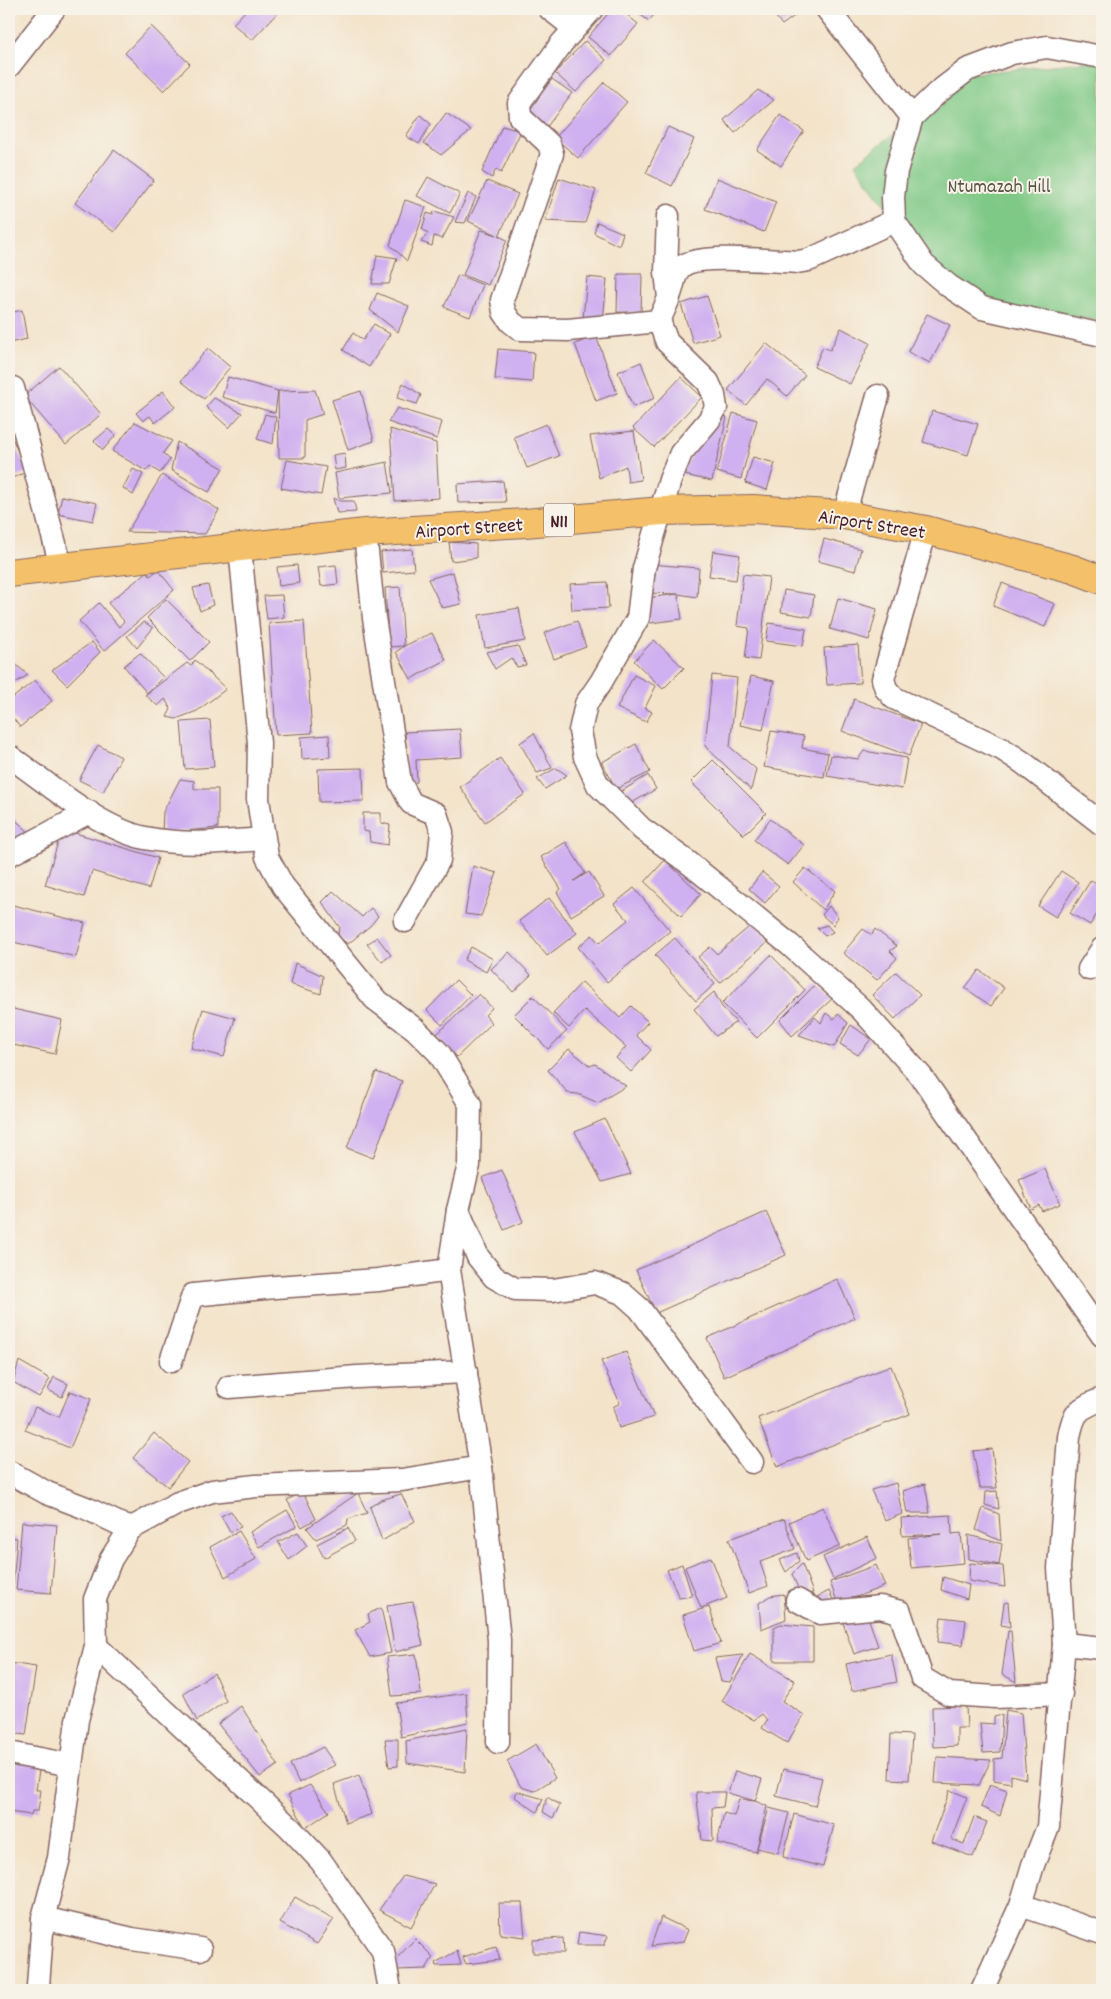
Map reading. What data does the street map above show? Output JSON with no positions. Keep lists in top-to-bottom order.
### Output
{
  "streets": {
    "highway": ["N11", "Airport Street"]
  },
  "parks": ["Ntumazah Hill"]
}
